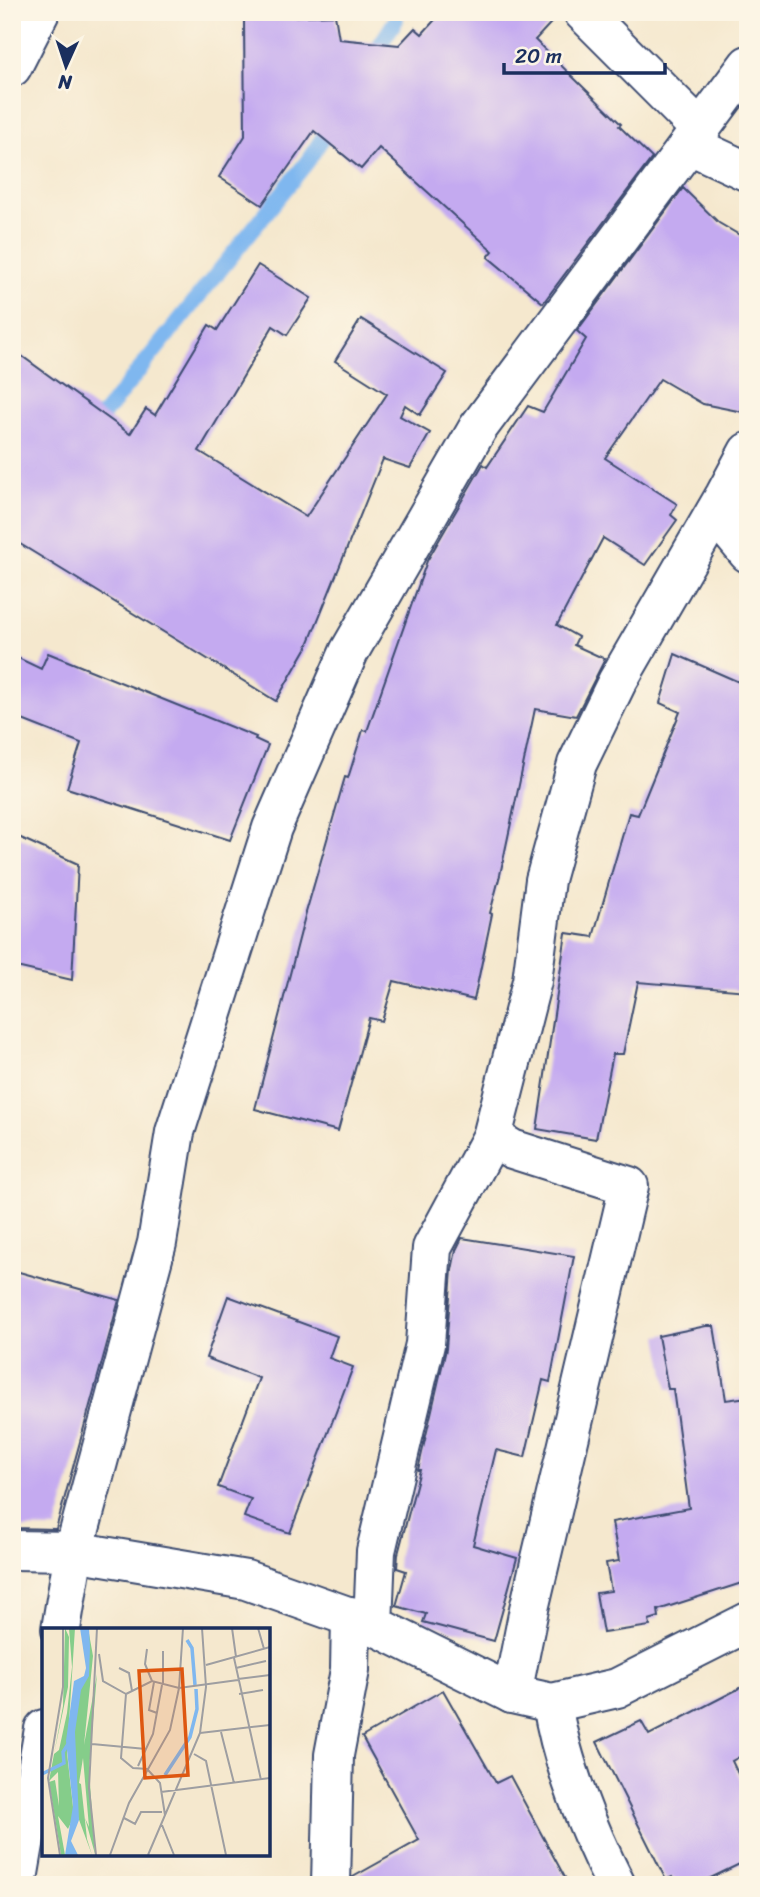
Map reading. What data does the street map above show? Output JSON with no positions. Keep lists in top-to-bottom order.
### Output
{
  "scale_bar": "20 m",
  "north": "bottom"
}
